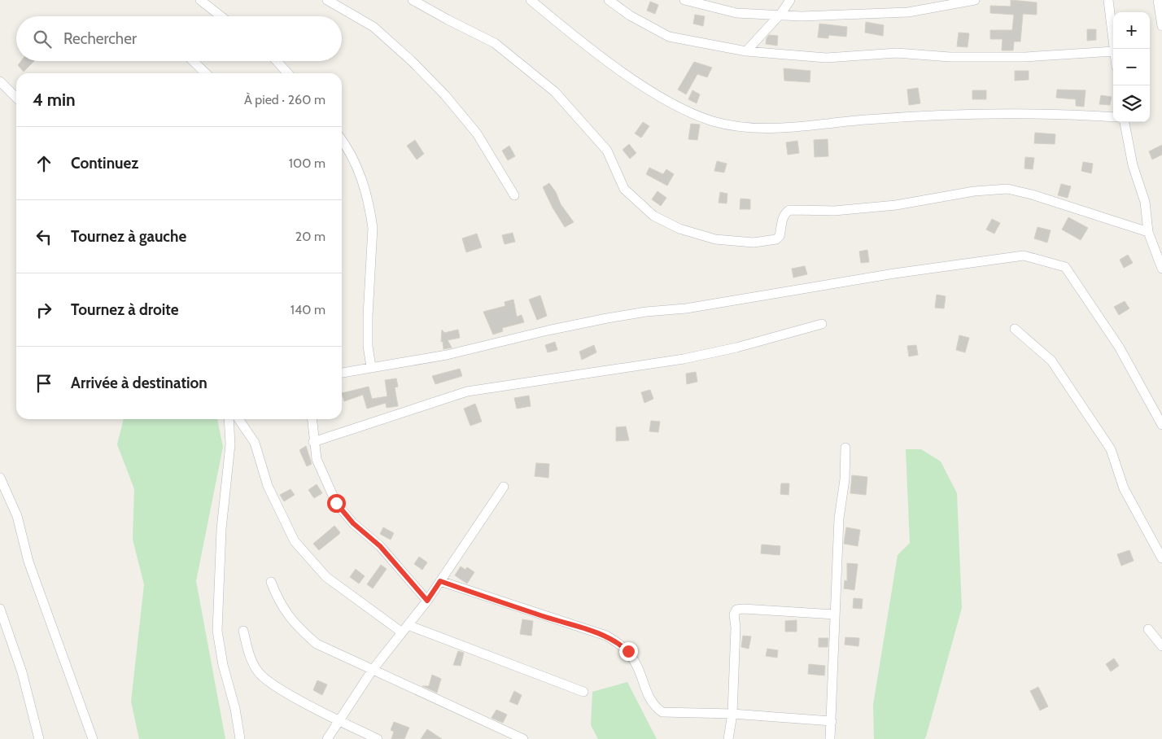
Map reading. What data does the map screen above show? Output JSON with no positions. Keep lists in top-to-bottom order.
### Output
{
  "page": {
    "map_buttons": ["+", "−"],
    "search": "Rechercher",
    "heading": ["4 min", "À pied · 260 m"],
    "list": [
      ["Continuez", "100 m"],
      ["Tournez à gauche", "20 m"],
      ["Tournez à droite", "140 m"],
      "Arrivée à destination"
    ]
  }
}
